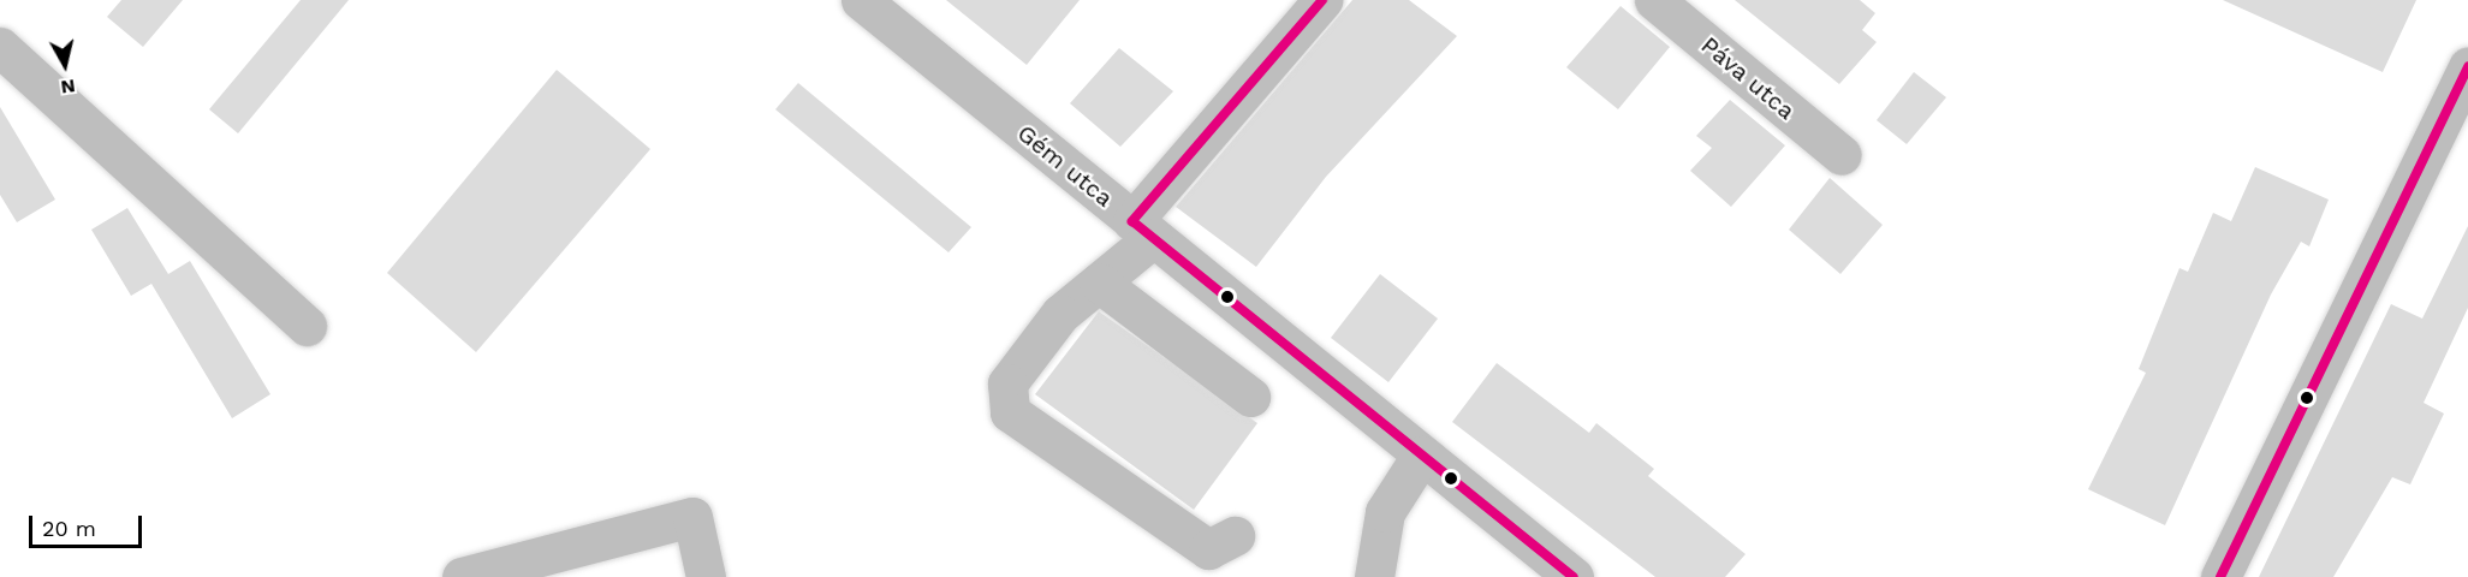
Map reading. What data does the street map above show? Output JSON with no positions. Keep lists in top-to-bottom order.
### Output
{
  "streets": {
    "street": ["Páva utca", "Gém utca"]
  },
  "scale_bar": "20 m",
  "north": "bottom"
}
